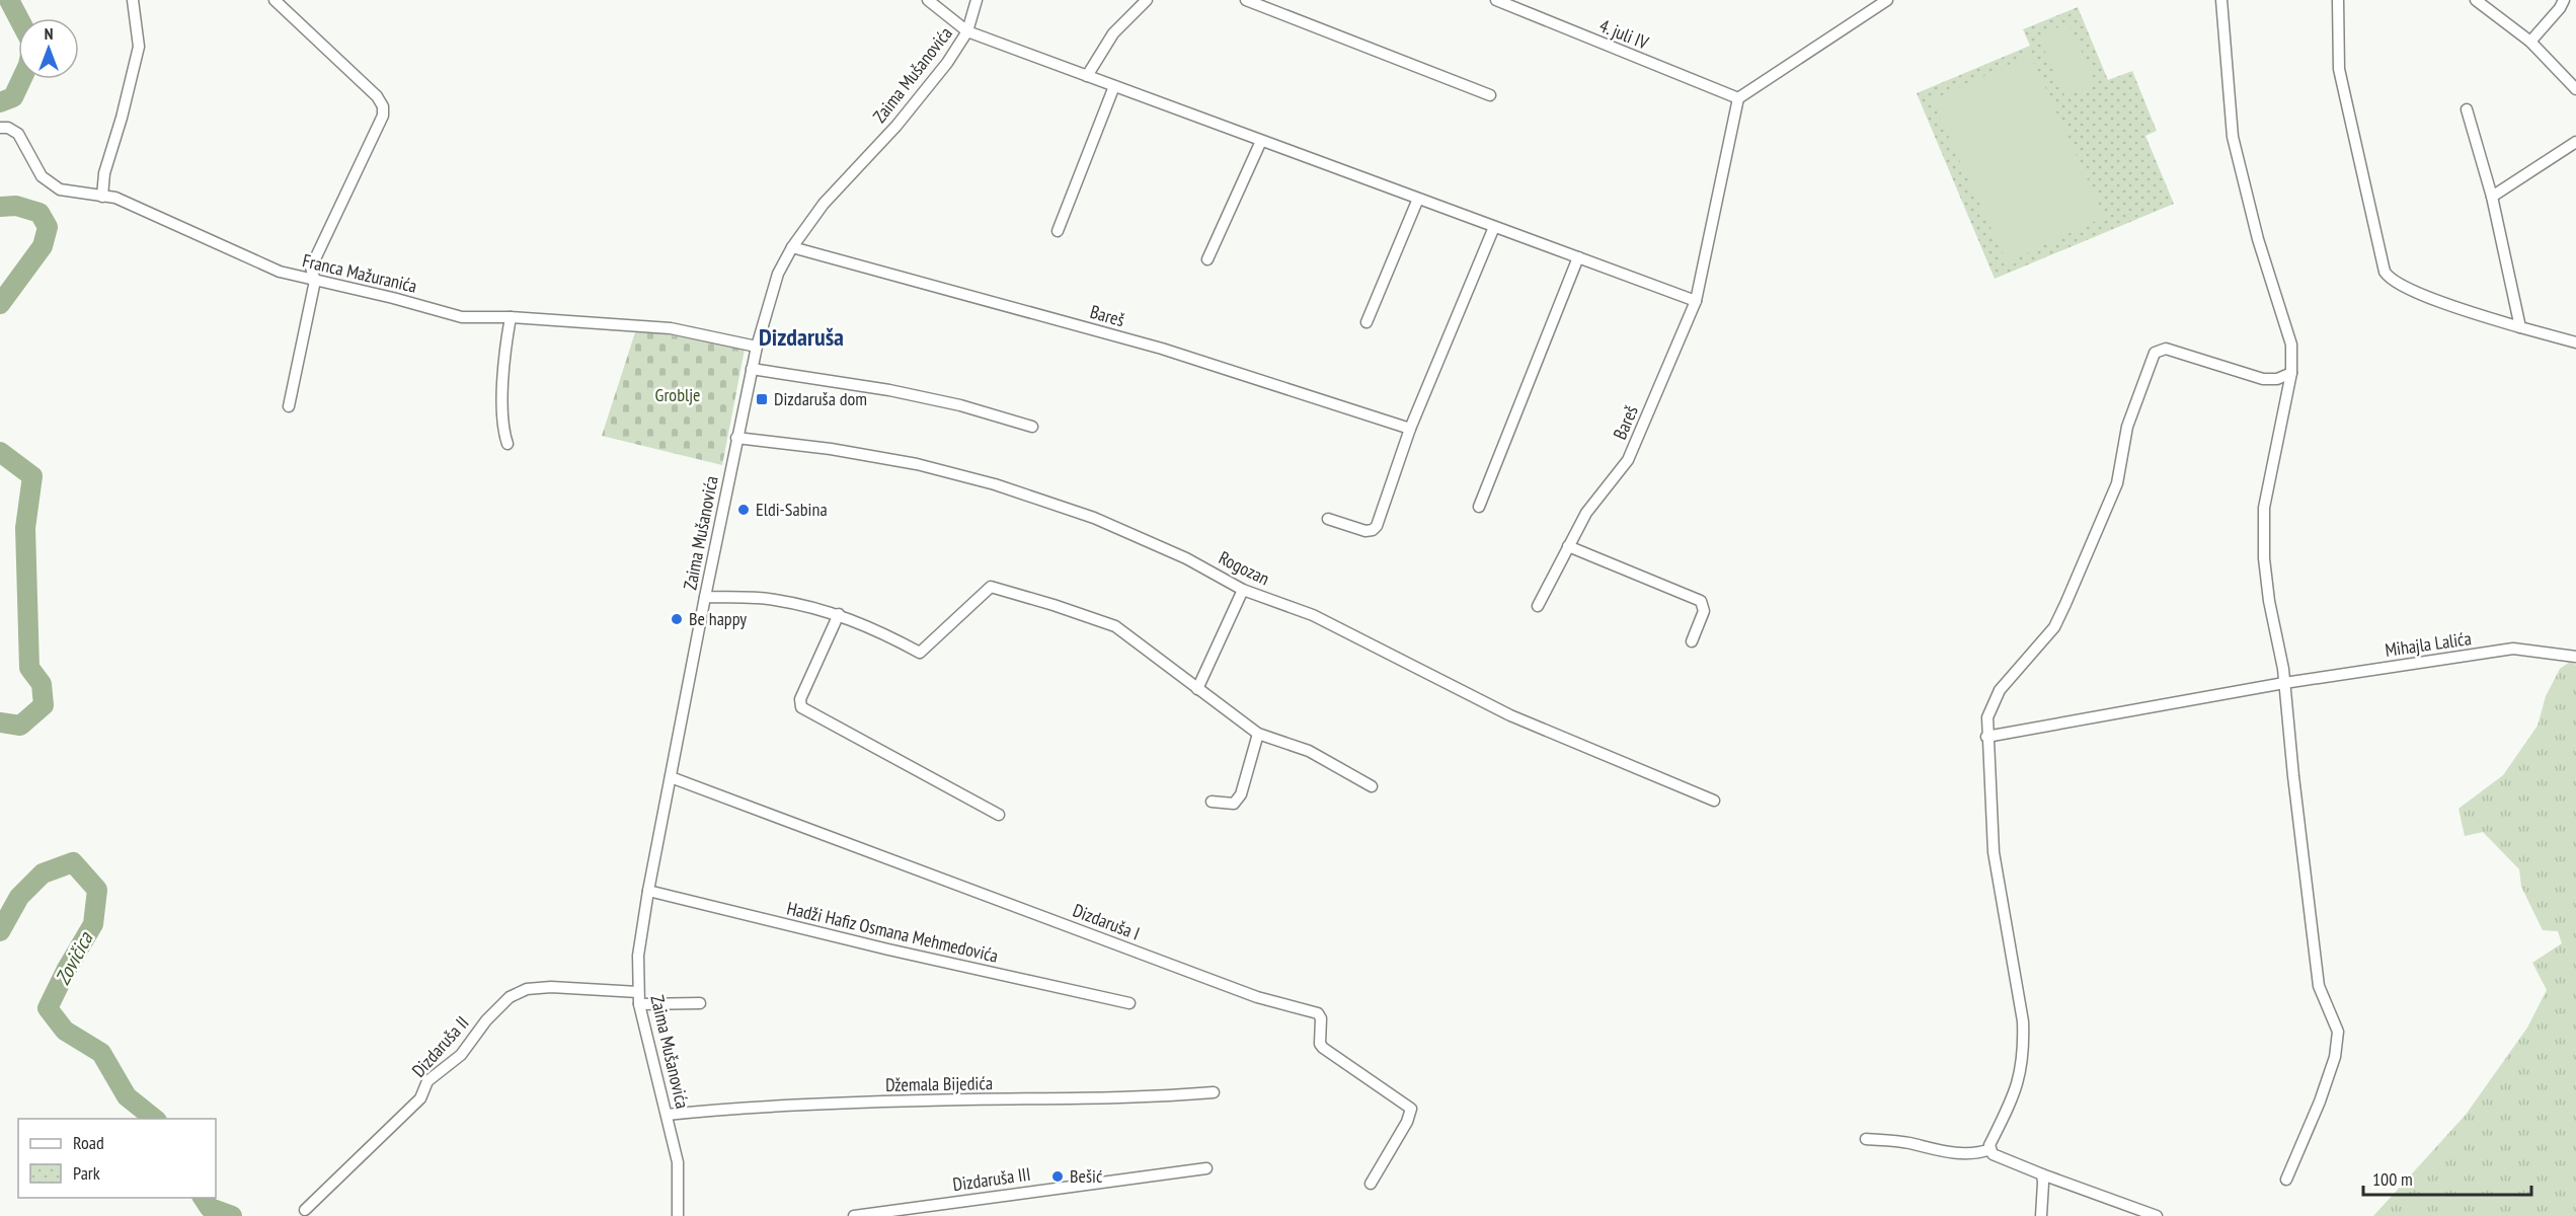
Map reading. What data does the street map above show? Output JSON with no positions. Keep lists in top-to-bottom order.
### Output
{
  "streets": {
    "street": [
      "4. juli IV",
      "Zaima Mušanovića",
      "Franca Mažuranića",
      "Bareš",
      "Rogozan",
      "Mihajla Lalića",
      "Dizdaruša I",
      "Hadži Hafiz Osmana Mehmedovića",
      "Dizdaruša II",
      "Džemala Bijedića",
      "Dizdaruša III"
    ]
  },
  "crossings": [
    ["4. juli IV", "Bareš"],
    ["Zaima Mušanovića", "Franca Mažuranića"],
    ["Zaima Mušanovića", "Bareš"],
    ["Zaima Mušanovića", "Rogozan"],
    ["Zaima Mušanovića", "Dizdaruša I"],
    ["Zaima Mušanovića", "Hadži Hafiz Osmana Mehmedovića"],
    ["Zaima Mušanovića", "Dizdaruša II"],
    ["Zaima Mušanovića", "Džemala Bijedića"]
  ],
  "districts": ["Dizdaruša"],
  "water": ["Zovičica"],
  "parks": ["Groblje"],
  "places": {
    "transit": ["Dizdaruša dom"],
    "other": ["Eldi-Sabina", "Be happy", "Bešić"]
  },
  "legend": ["Road", "Park"],
  "scale_bar": "100 m",
  "north": "top"
}
